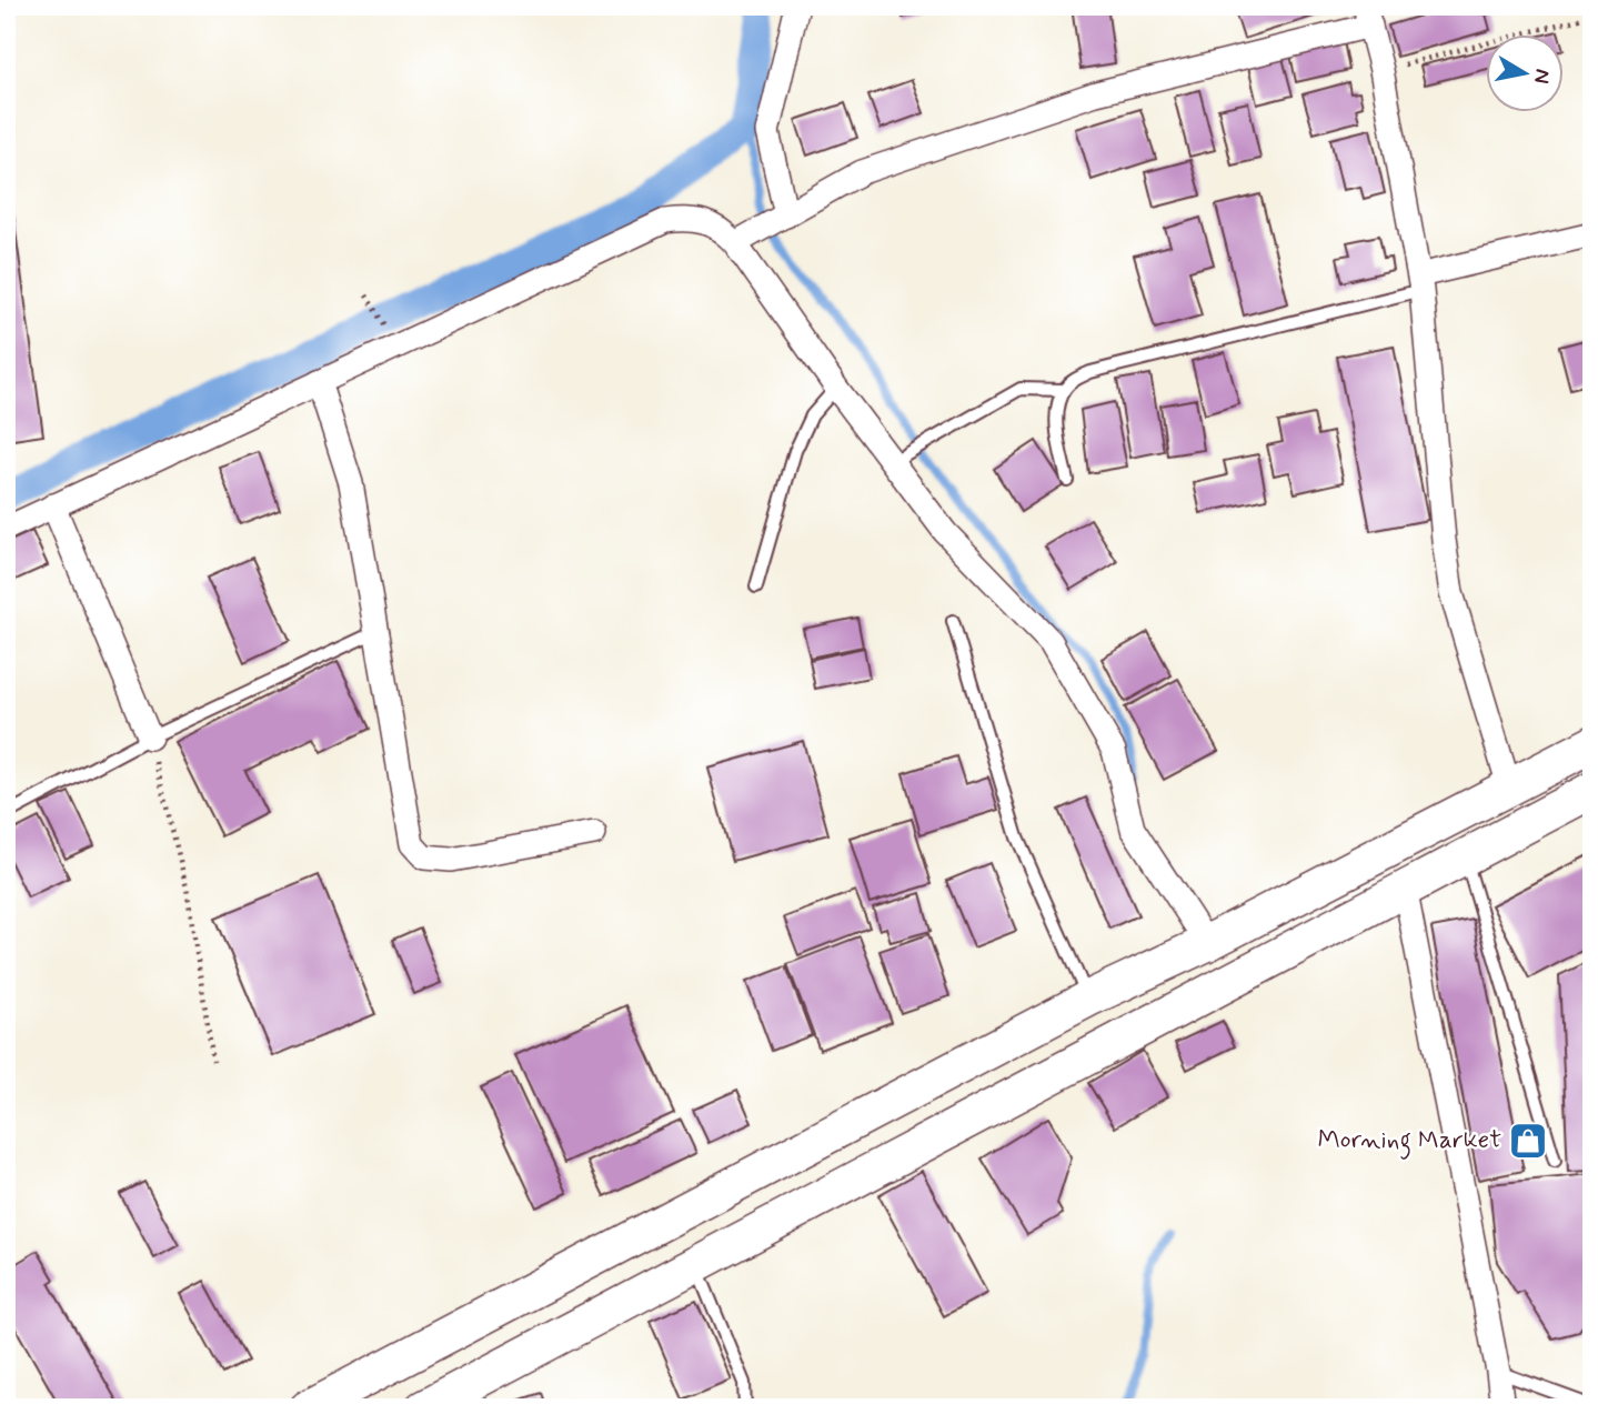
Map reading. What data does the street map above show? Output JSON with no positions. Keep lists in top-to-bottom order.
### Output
{
  "places": {
    "shop": ["Morning Market"]
  },
  "north": "right"
}
